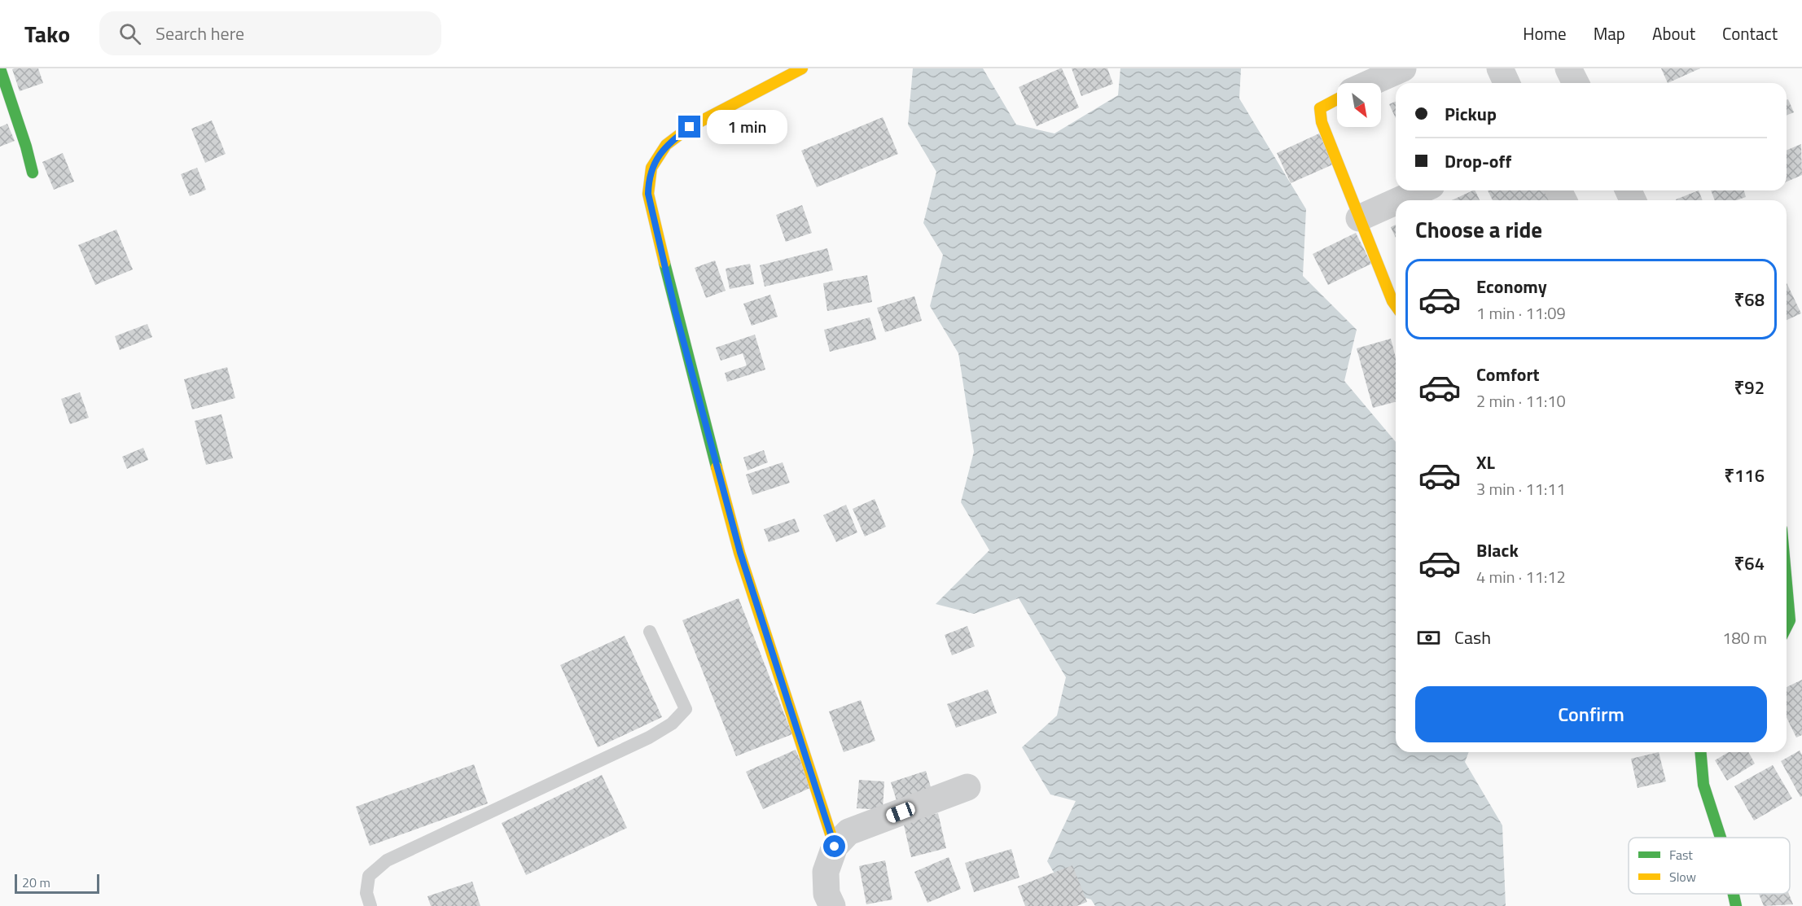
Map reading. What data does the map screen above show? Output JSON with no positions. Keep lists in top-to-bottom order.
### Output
{
  "legend": ["Fast", "Slow"],
  "scale_bar": "20 m",
  "north": "bottom right",
  "page": {
    "header": "Tako",
    "search": "Search here",
    "nav": [
      "Home",
      "Map",
      "About",
      "Contact"
    ],
    "banner": ["Pickup", "Drop-off"],
    "bubble": "1 min",
    "heading": "Choose a ride",
    "list": [
      {
        "name": "Economy",
        "note": "1 min · 11:09",
        "value": "₹68"
      },
      {
        "name": "Comfort",
        "note": "2 min · 11:10",
        "value": "₹92"
      },
      {
        "name": "XL",
        "note": "3 min · 11:11",
        "value": "₹116"
      },
      {
        "name": "Black",
        "note": "4 min · 11:12",
        "value": "₹64"
      }
    ],
    "pay": ["Cash", "180 m"],
    "buttons": "Confirm",
    "scale": "20 m"
  }
}
